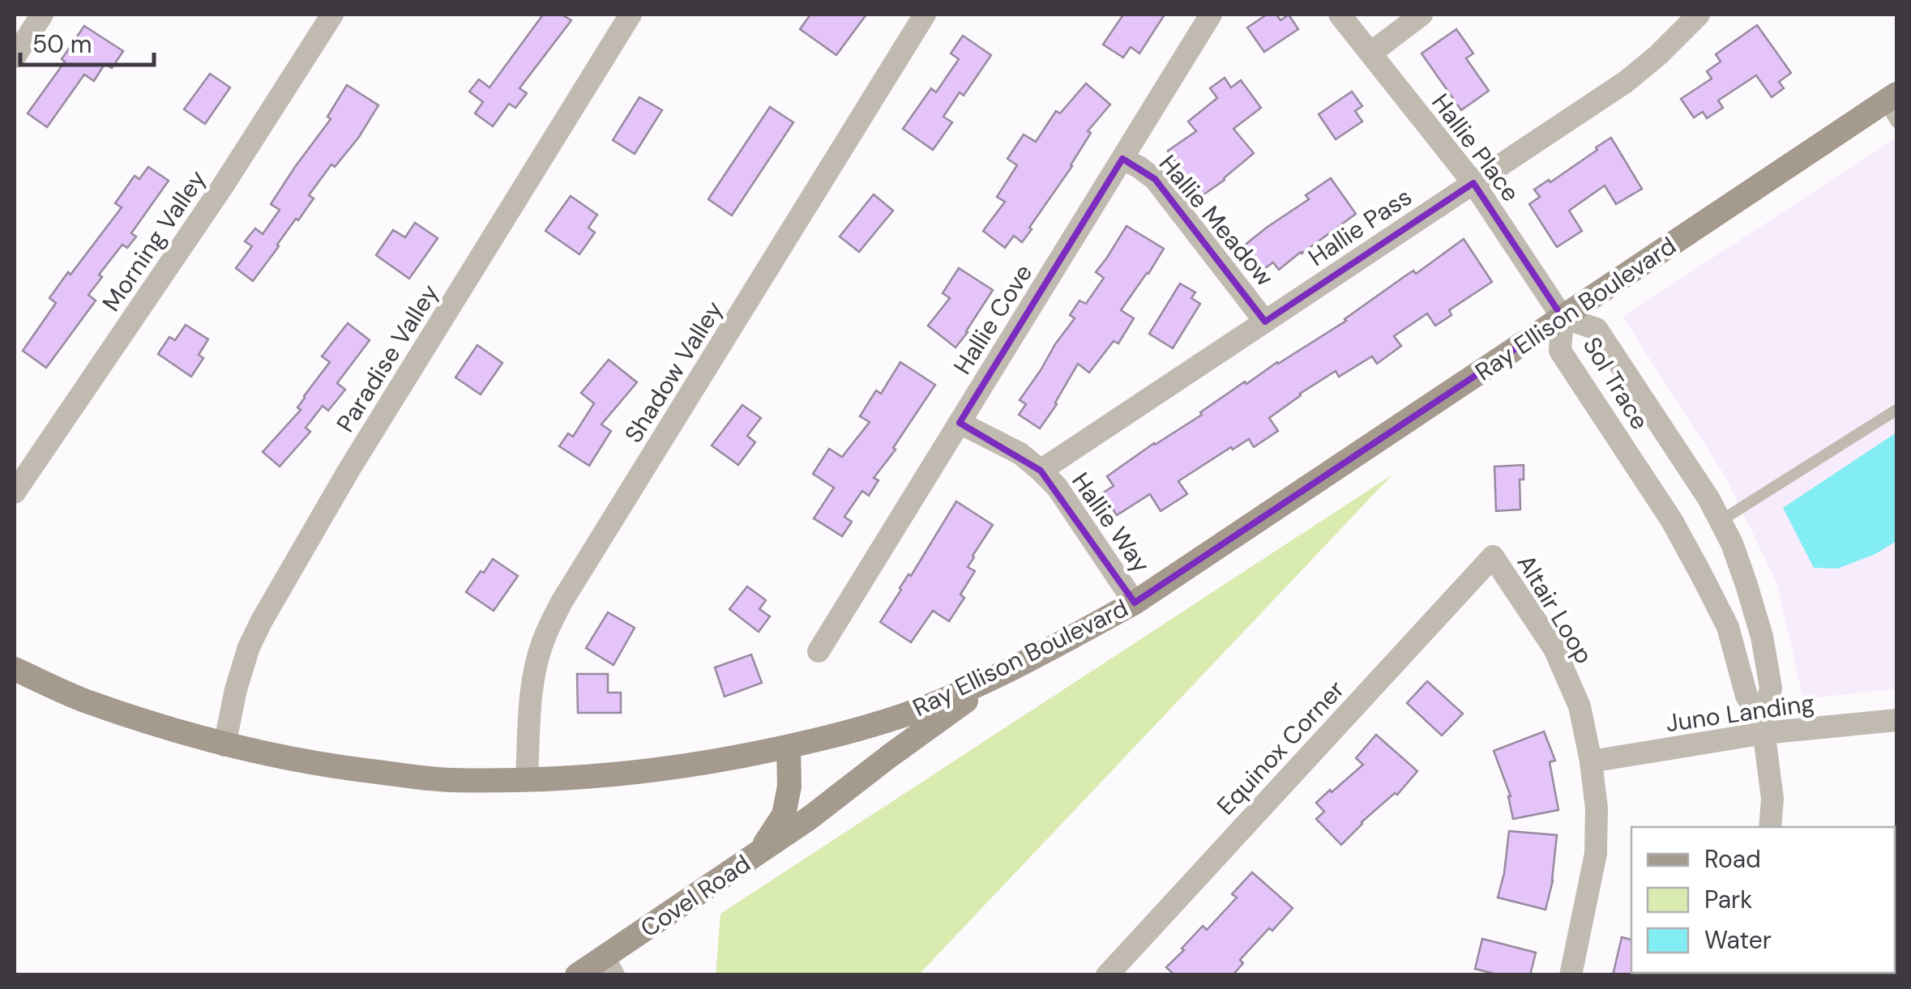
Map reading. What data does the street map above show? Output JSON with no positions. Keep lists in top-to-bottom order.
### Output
{
  "streets": {
    "street": [
      "Hallie Place",
      "Hallie Meadow",
      "Hallie Pass",
      "Morning Valley",
      "Ray Ellison Boulevard",
      "Hallie Cove",
      "Paradise Valley",
      "Shadow Valley",
      "Sol Trace",
      "Hallie Way",
      "Altair Loop",
      "Juno Landing",
      "Equinox Corner",
      "Covel Road"
    ]
  },
  "crossings": [
    ["Hallie Place", "Hallie Pass"],
    ["Hallie Place", "Ray Ellison Boulevard"],
    ["Hallie Place", "Sol Trace"],
    ["Hallie Meadow", "Hallie Pass"],
    ["Hallie Meadow", "Hallie Cove"],
    ["Hallie Pass", "Hallie Way"],
    ["Ray Ellison Boulevard", "Paradise Valley"],
    ["Ray Ellison Boulevard", "Shadow Valley"],
    ["Ray Ellison Boulevard", "Sol Trace"],
    ["Ray Ellison Boulevard", "Hallie Way"],
    ["Ray Ellison Boulevard", "Covel Road"],
    ["Hallie Cove", "Hallie Way"],
    ["Sol Trace", "Juno Landing"],
    ["Altair Loop", "Juno Landing"],
    ["Altair Loop", "Equinox Corner"]
  ],
  "legend": ["Road", "Park", "Water"],
  "scale_bar": "50 m"
}
